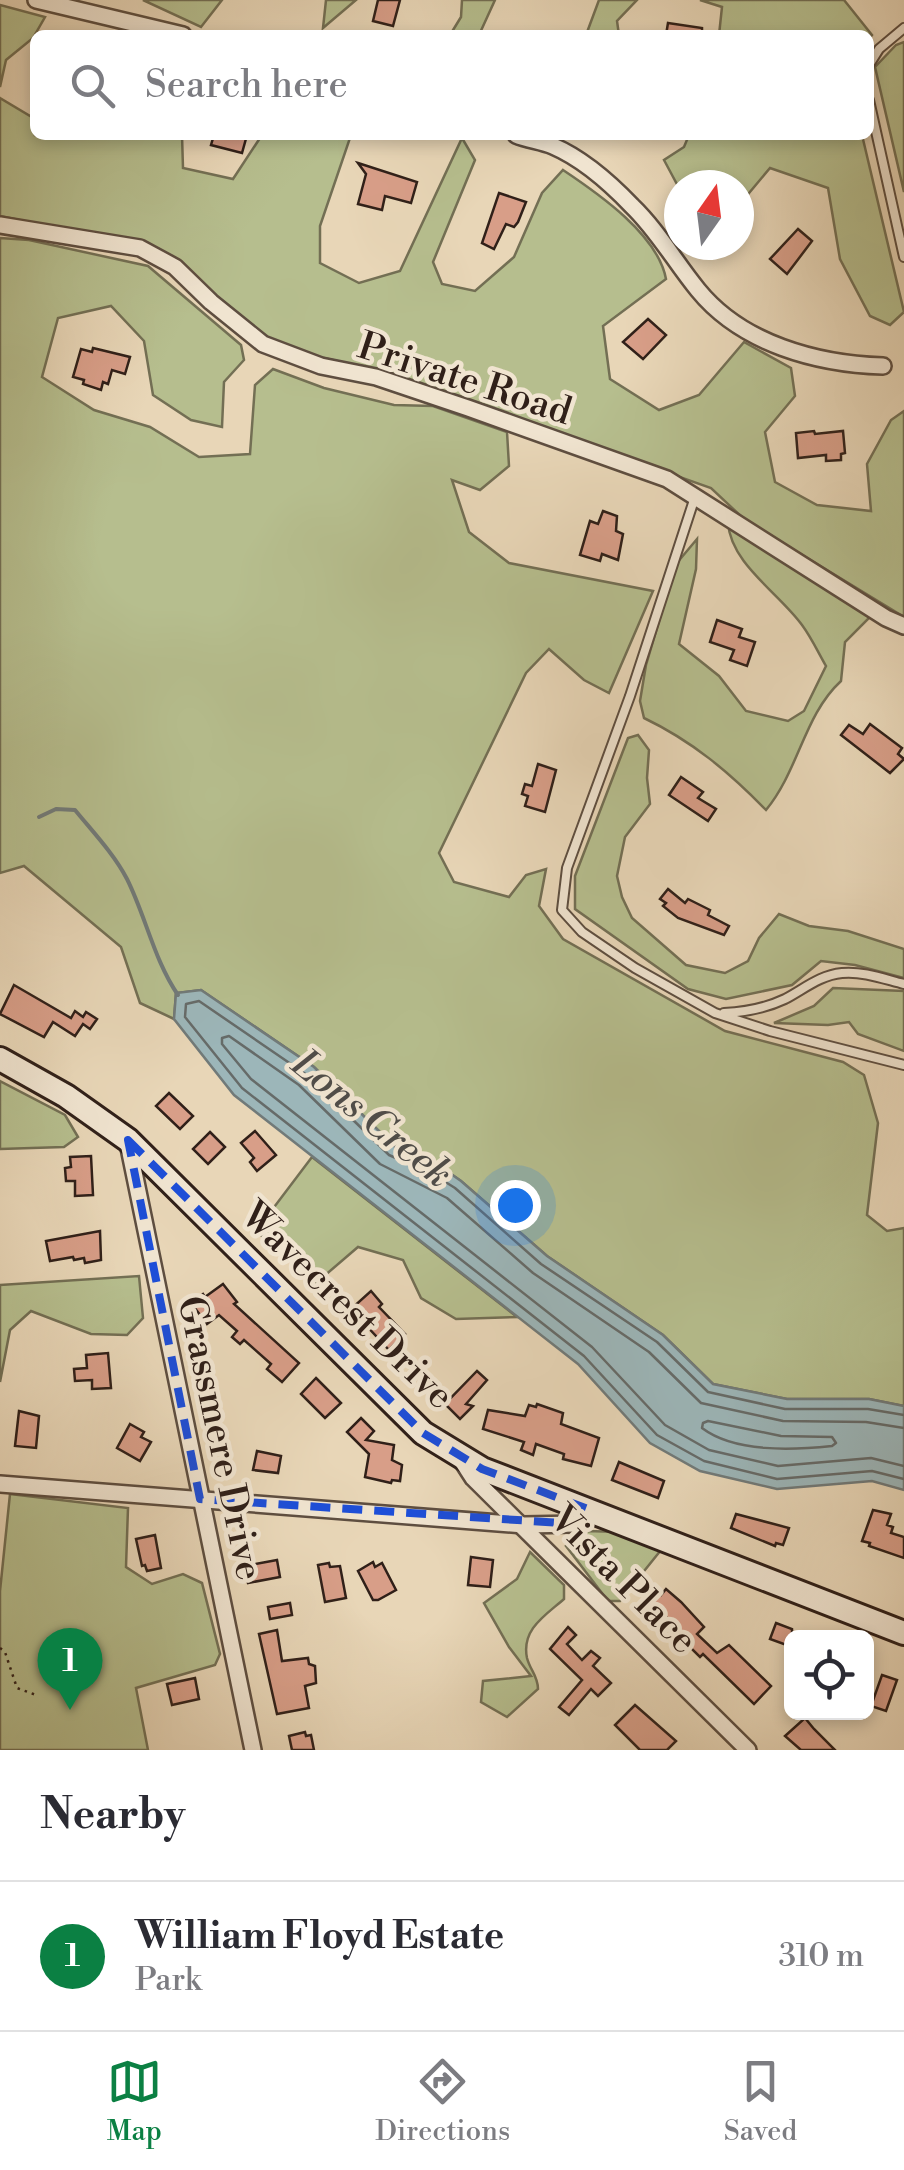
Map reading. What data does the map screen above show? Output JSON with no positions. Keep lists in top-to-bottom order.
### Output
{
  "streets": {
    "street": [
      "Private Road",
      "Wavecrest Drive",
      "Grassmere Drive",
      "Vista Place"
    ]
  },
  "crossings": [
    ["Wavecrest Drive", "Grassmere Drive"],
    ["Wavecrest Drive", "Vista Place"]
  ],
  "water": ["Lons Creek"],
  "north": "top",
  "page": {
    "search": "Search here",
    "pins": "1",
    "heading": "Nearby",
    "list": [
      {
        "mark": "1",
        "name": "William Floyd Estate",
        "note": "Park",
        "value": "310 m"
      }
    ],
    "nav": ["Map", "Directions", "Saved"]
  }
}
